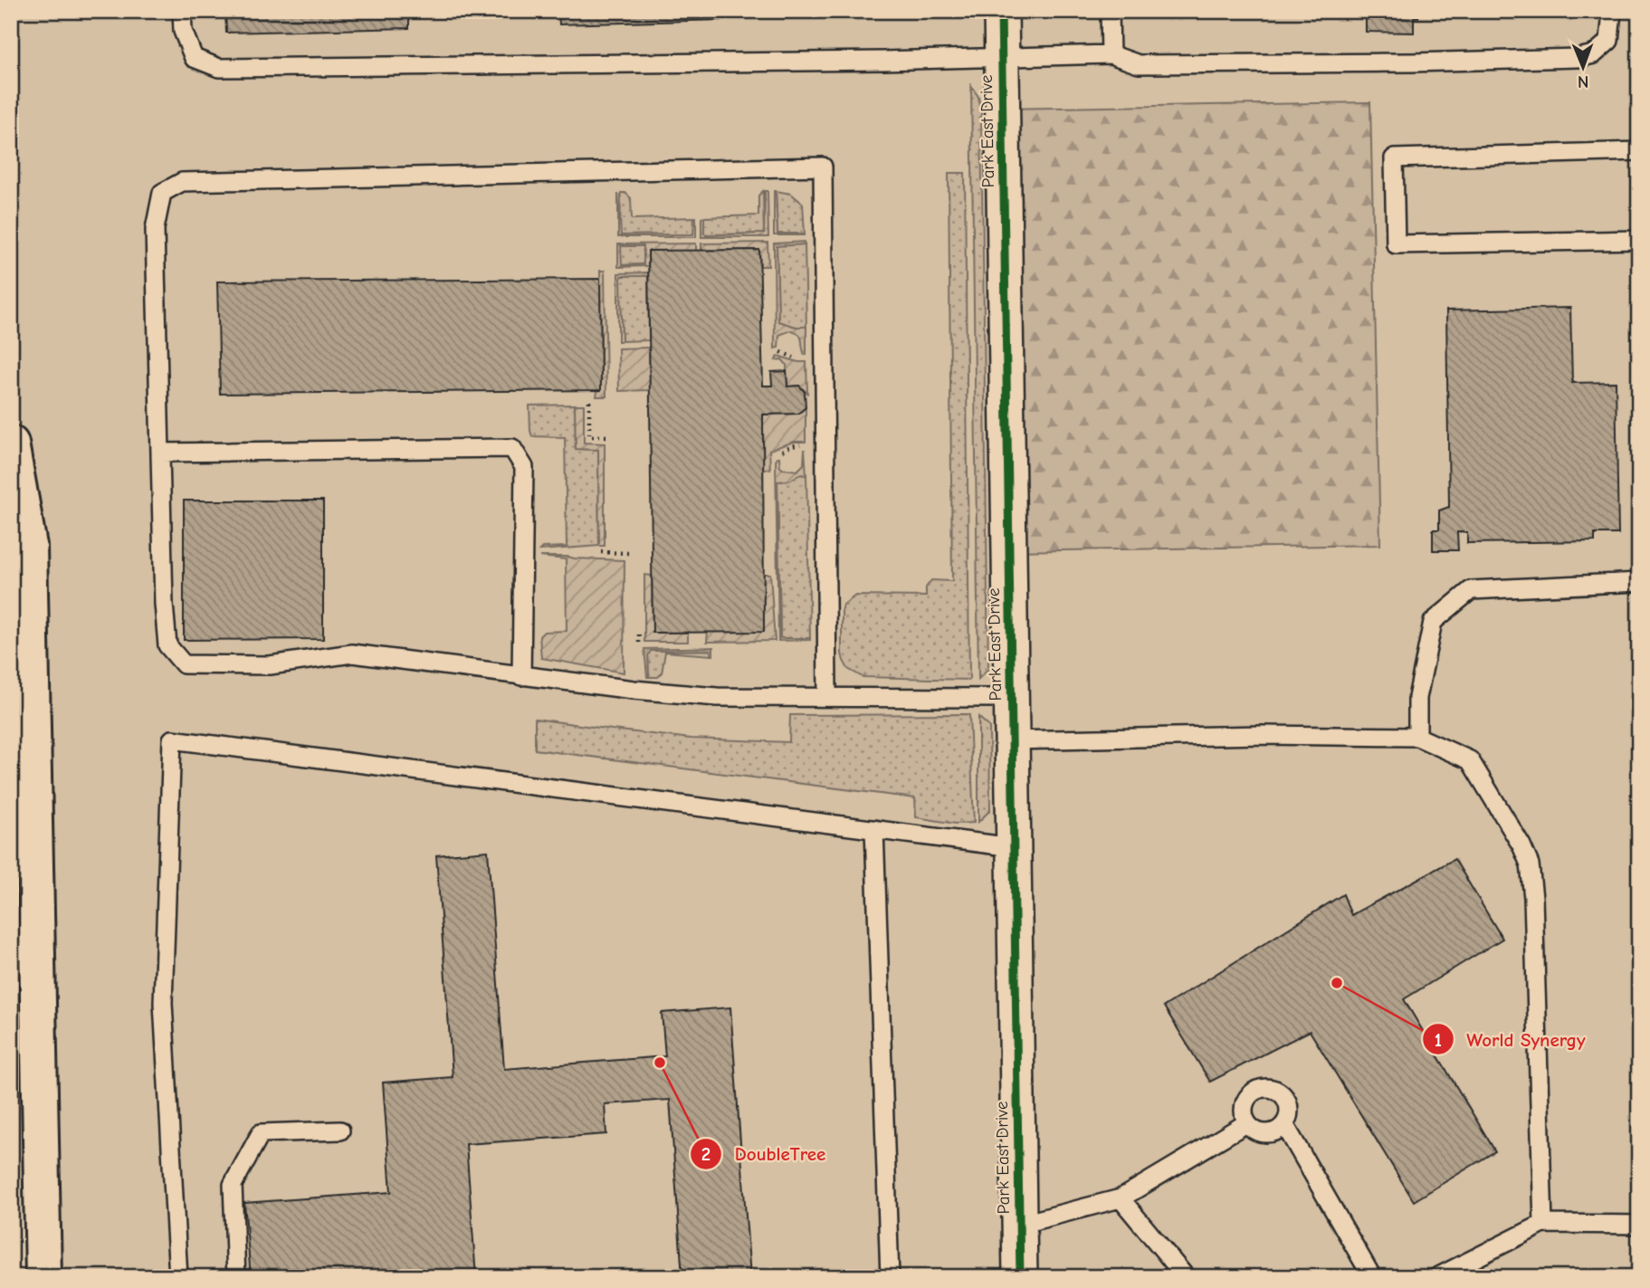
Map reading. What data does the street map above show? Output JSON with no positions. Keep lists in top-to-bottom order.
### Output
{
  "streets": {
    "street": ["Park East Drive"]
  },
  "places": ["World Synergy", "DoubleTree"],
  "north": "bottom"
}
